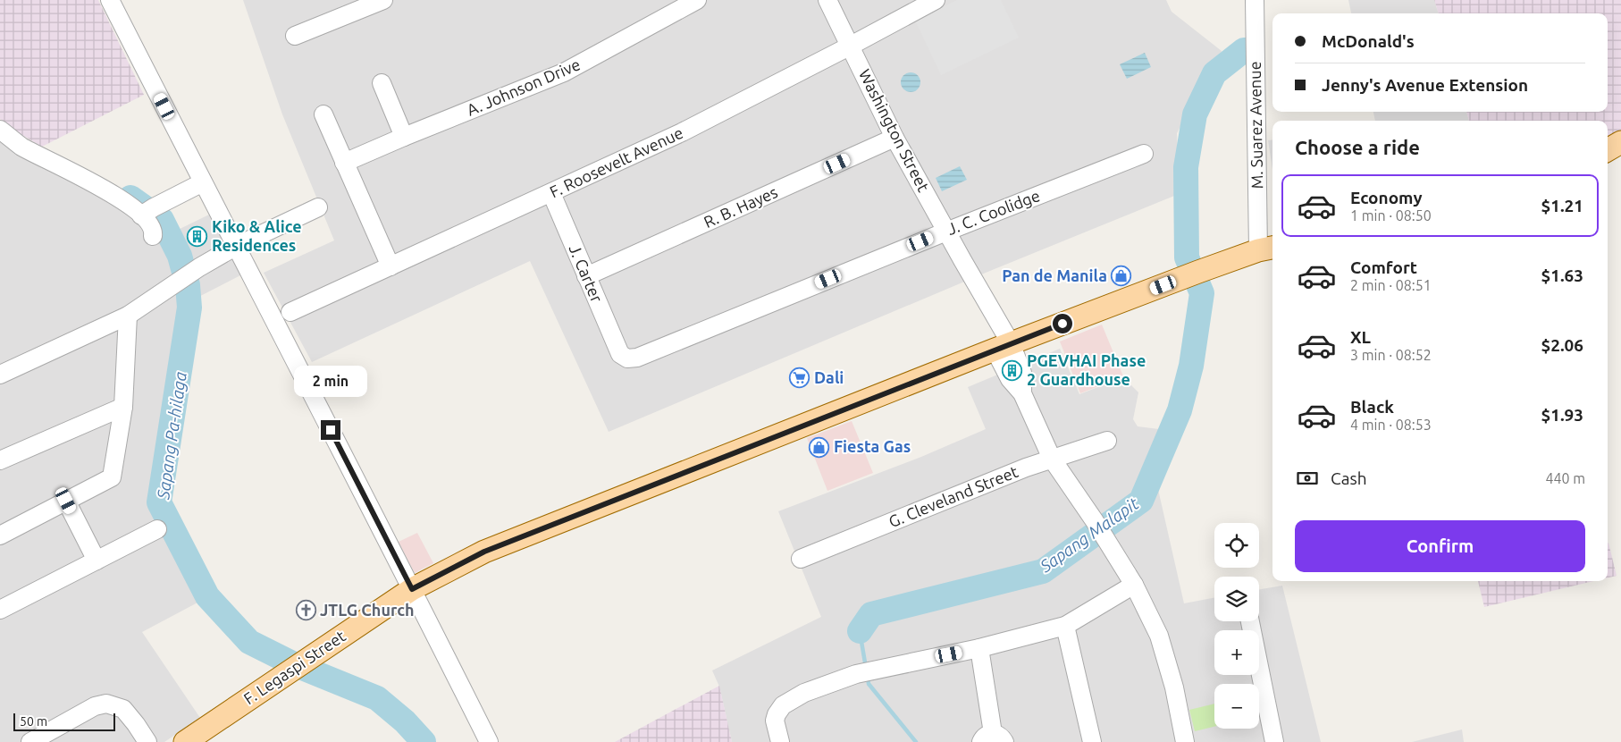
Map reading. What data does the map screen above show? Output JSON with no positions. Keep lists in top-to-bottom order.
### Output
{
  "streets": {
    "main road": ["F. Legaspi Street"],
    "street": [
      "A. Johnson Drive",
      "M. Suarez Avenue",
      "Washington Street",
      "F. Roosevelt Avenue",
      "R. B. Hayes",
      "J. C. Coolidge",
      "J. Carter",
      "G. Cleveland Street"
    ]
  },
  "crossings": [
    ["M. Suarez Avenue", "F. Legaspi Street"],
    ["Washington Street", "F. Roosevelt Avenue"],
    ["Washington Street", "R. B. Hayes"],
    ["Washington Street", "J. C. Coolidge"],
    ["Washington Street", "G. Cleveland Street"],
    ["Washington Street", "F. Legaspi Street"],
    ["F. Roosevelt Avenue", "J. Carter"],
    ["R. B. Hayes", "J. Carter"],
    ["J. C. Coolidge", "J. Carter"]
  ],
  "water": ["Sapang Pa-hilaga", "Sapang Malapit"],
  "places": {
    "building": ["Kiko & Alice Residences", "PGEVHAI Phase 2 Guardhouse"],
    "shop": ["Pan de Manila", "Fiesta Gas"],
    "supermarket": ["Dali"],
    "church": ["JTLG Church"]
  },
  "scale_bar": "50 m",
  "page": {
    "banner": ["McDonald's", "Jenny's Avenue Extension"],
    "heading": "Choose a ride",
    "list": [
      {
        "name": "Economy",
        "note": "1 min · 08:50",
        "value": "$1.21"
      },
      {
        "name": "Comfort",
        "note": "2 min · 08:51",
        "value": "$1.63"
      },
      {
        "name": "XL",
        "note": "3 min · 08:52",
        "value": "$2.06"
      },
      {
        "name": "Black",
        "note": "4 min · 08:53",
        "value": "$1.93"
      }
    ],
    "bubble": "2 min",
    "pay": ["Cash", "440 m"],
    "buttons": "Confirm",
    "map_buttons": ["+", "−"],
    "scale": "50 m"
  }
}
